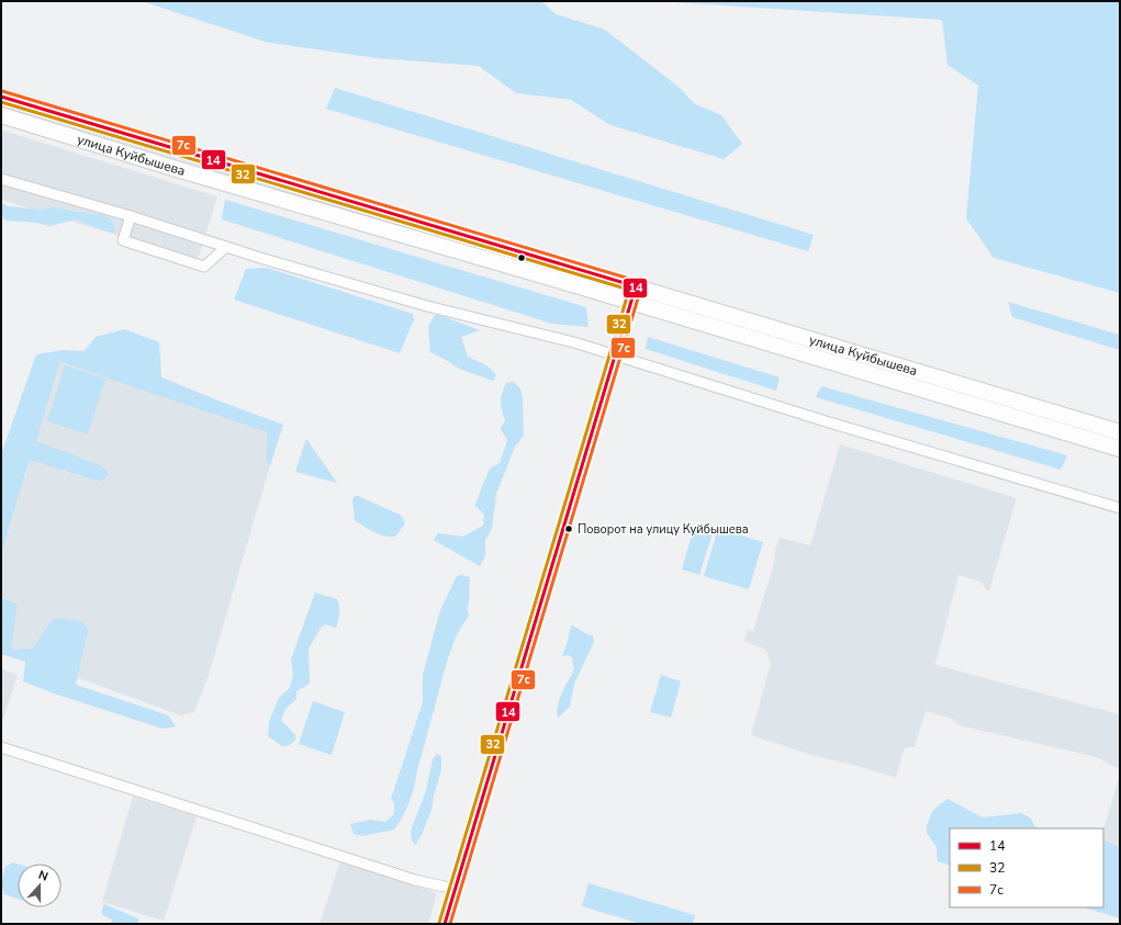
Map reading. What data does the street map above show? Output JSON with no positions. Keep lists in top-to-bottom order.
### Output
{
  "streets": {
    "highway": ["улица Куйбышева"]
  },
  "places": ["Поворот на улицу Куйбышева"],
  "lines": ["transit line 7с", "transit line 14", "transit line 32"],
  "legend": ["14", "32", "7с"],
  "north": "top"
}
